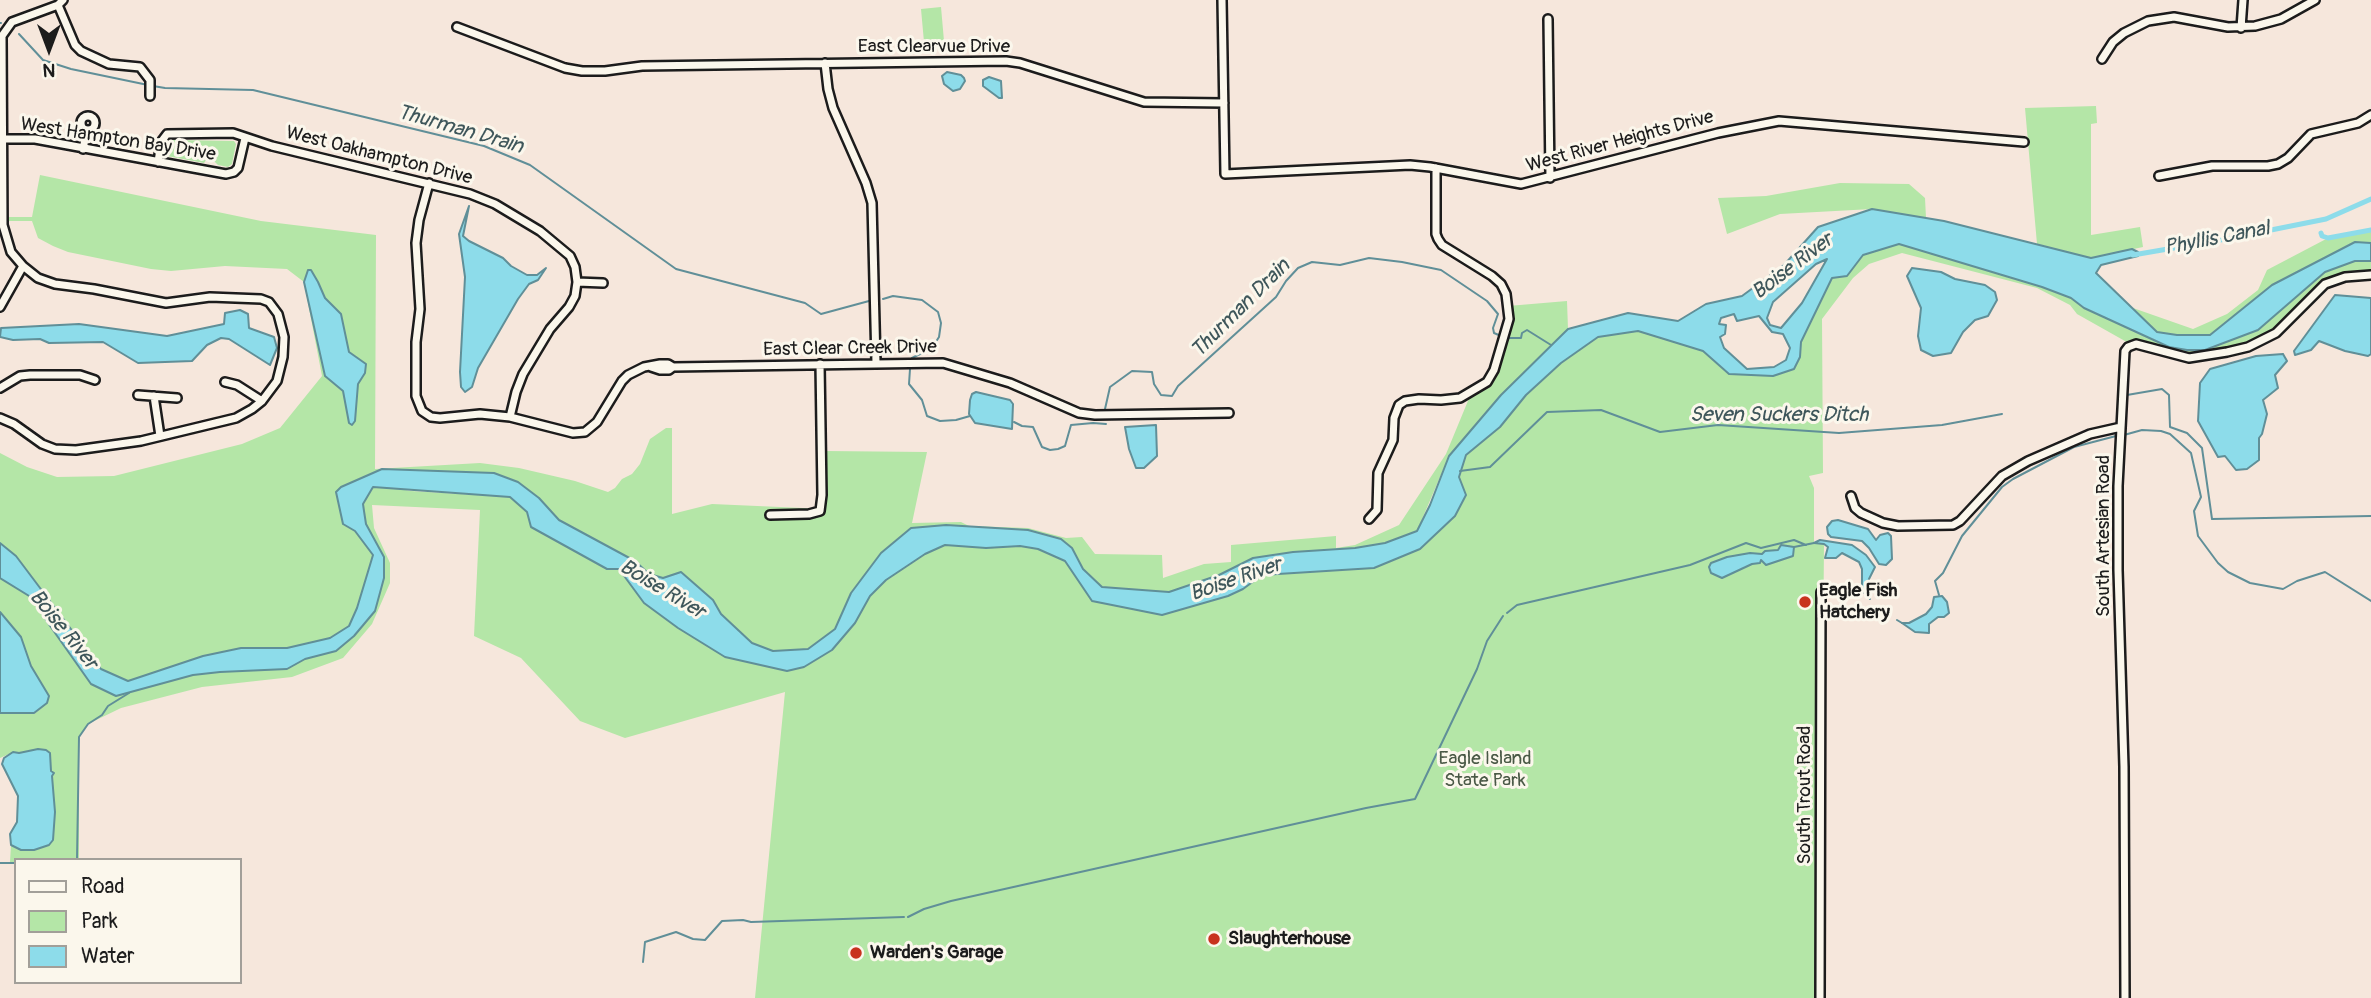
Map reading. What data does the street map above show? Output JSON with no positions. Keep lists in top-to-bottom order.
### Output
{
  "streets": {
    "street": [
      "East Clearvue Drive",
      "West Hampton Bay Drive",
      "West River Heights Drive",
      "West Oakhampton Drive",
      "East Clear Creek Drive",
      "South Artesian Road",
      "South Trout Road"
    ]
  },
  "crossings": [
    ["East Clearvue Drive", "West River Heights Drive"],
    ["West Hampton Bay Drive", "West Oakhampton Drive"]
  ],
  "water": [
    "Thurman Drain",
    "Phyllis Canal",
    "Boise River",
    "Seven Suckers Ditch"
  ],
  "parks": ["Eagle Island State Park"],
  "places": ["Eagle Fish Hatchery", "Slaughterhouse", "Warden's Garage"],
  "legend": ["Road", "Park", "Water"],
  "north": "bottom"
}
